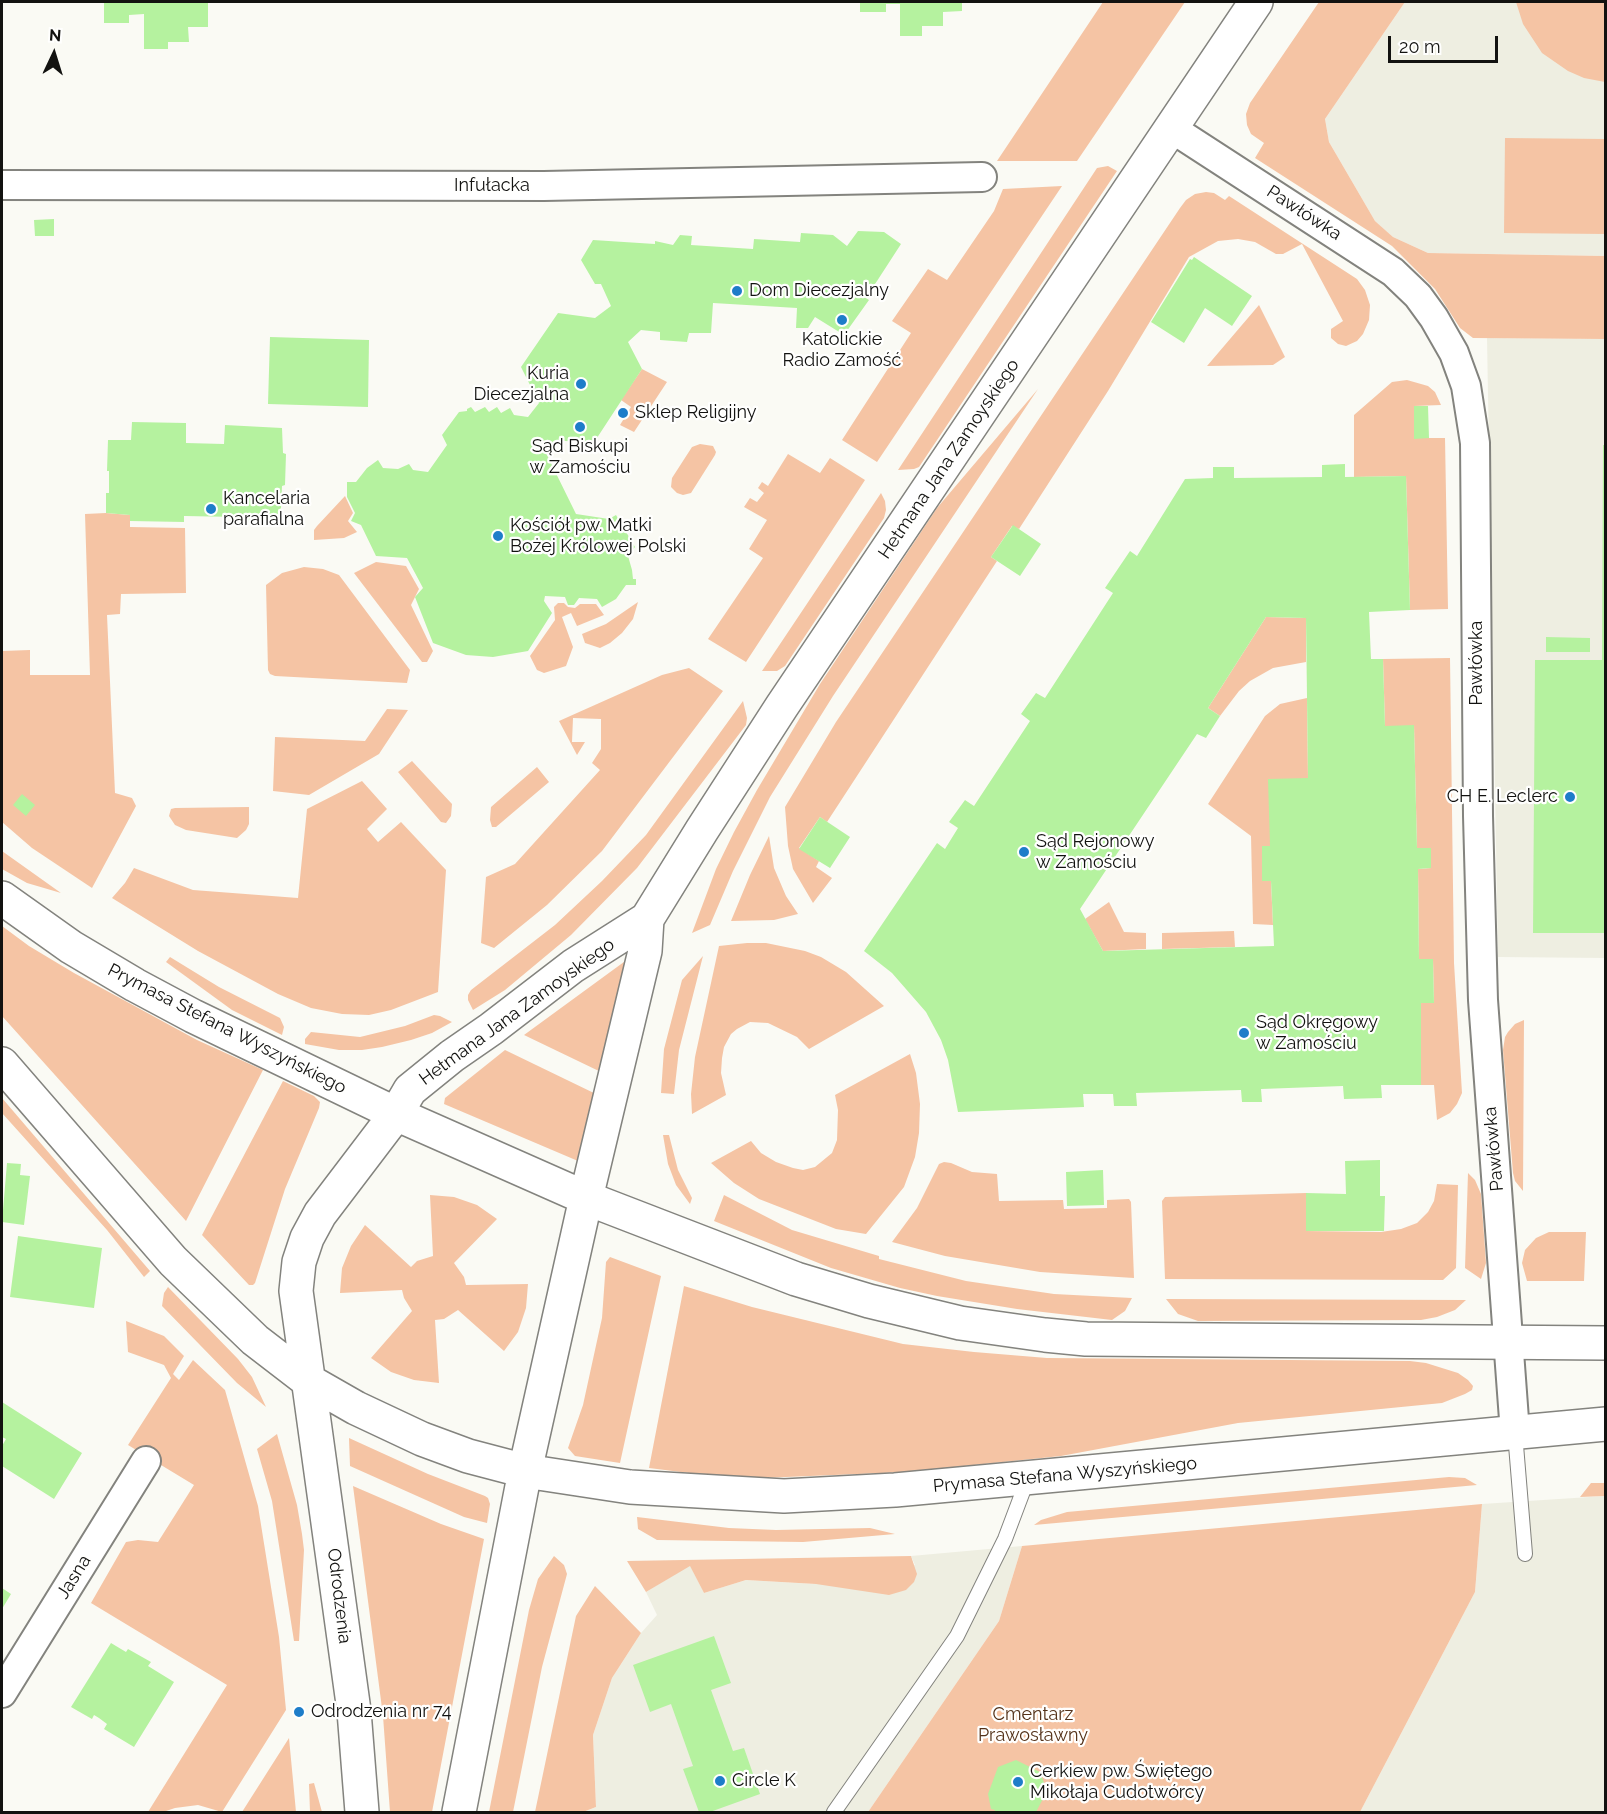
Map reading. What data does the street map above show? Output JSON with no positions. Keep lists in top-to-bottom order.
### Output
{
  "streets": {
    "main road": ["Hetmana Jana Zamoyskiego", "Prymasa Stefana Wyszyńskiego", "Odrodzenia"],
    "street": ["Infułacka", "Pawłówka", "Jasna"]
  },
  "crossings": [
    ["Pawłówka", "Hetmana Jana Zamoyskiego"],
    ["Pawłówka", "Prymasa Stefana Wyszyńskiego"],
    ["Hetmana Jana Zamoyskiego", "Prymasa Stefana Wyszyńskiego"],
    ["Hetmana Jana Zamoyskiego", "Odrodzenia"],
    ["Prymasa Stefana Wyszyńskiego", "Odrodzenia"]
  ],
  "parks": ["Cmentarz Prawosławny"],
  "places": [
    "Dom Diecezjalny",
    "Katolickie Radio Zamość",
    "Kuria Diecezjalna",
    "Sklep Religijny",
    "Sąd Biskupi w Zamościu",
    "Kancelaria parafialna",
    "Kościół pw. Matki Bożej Królowej Polski",
    "CH E. Leclerc",
    "Sąd Rejonowy w Zamościu",
    "Sąd Okręgowy w Zamościu",
    "Odrodzenia nr 74",
    "Circle K",
    "Cerkiew pw. Świętego Mikołaja Cudotwórcy"
  ],
  "scale_bar": "20 m",
  "north": "top"
}
